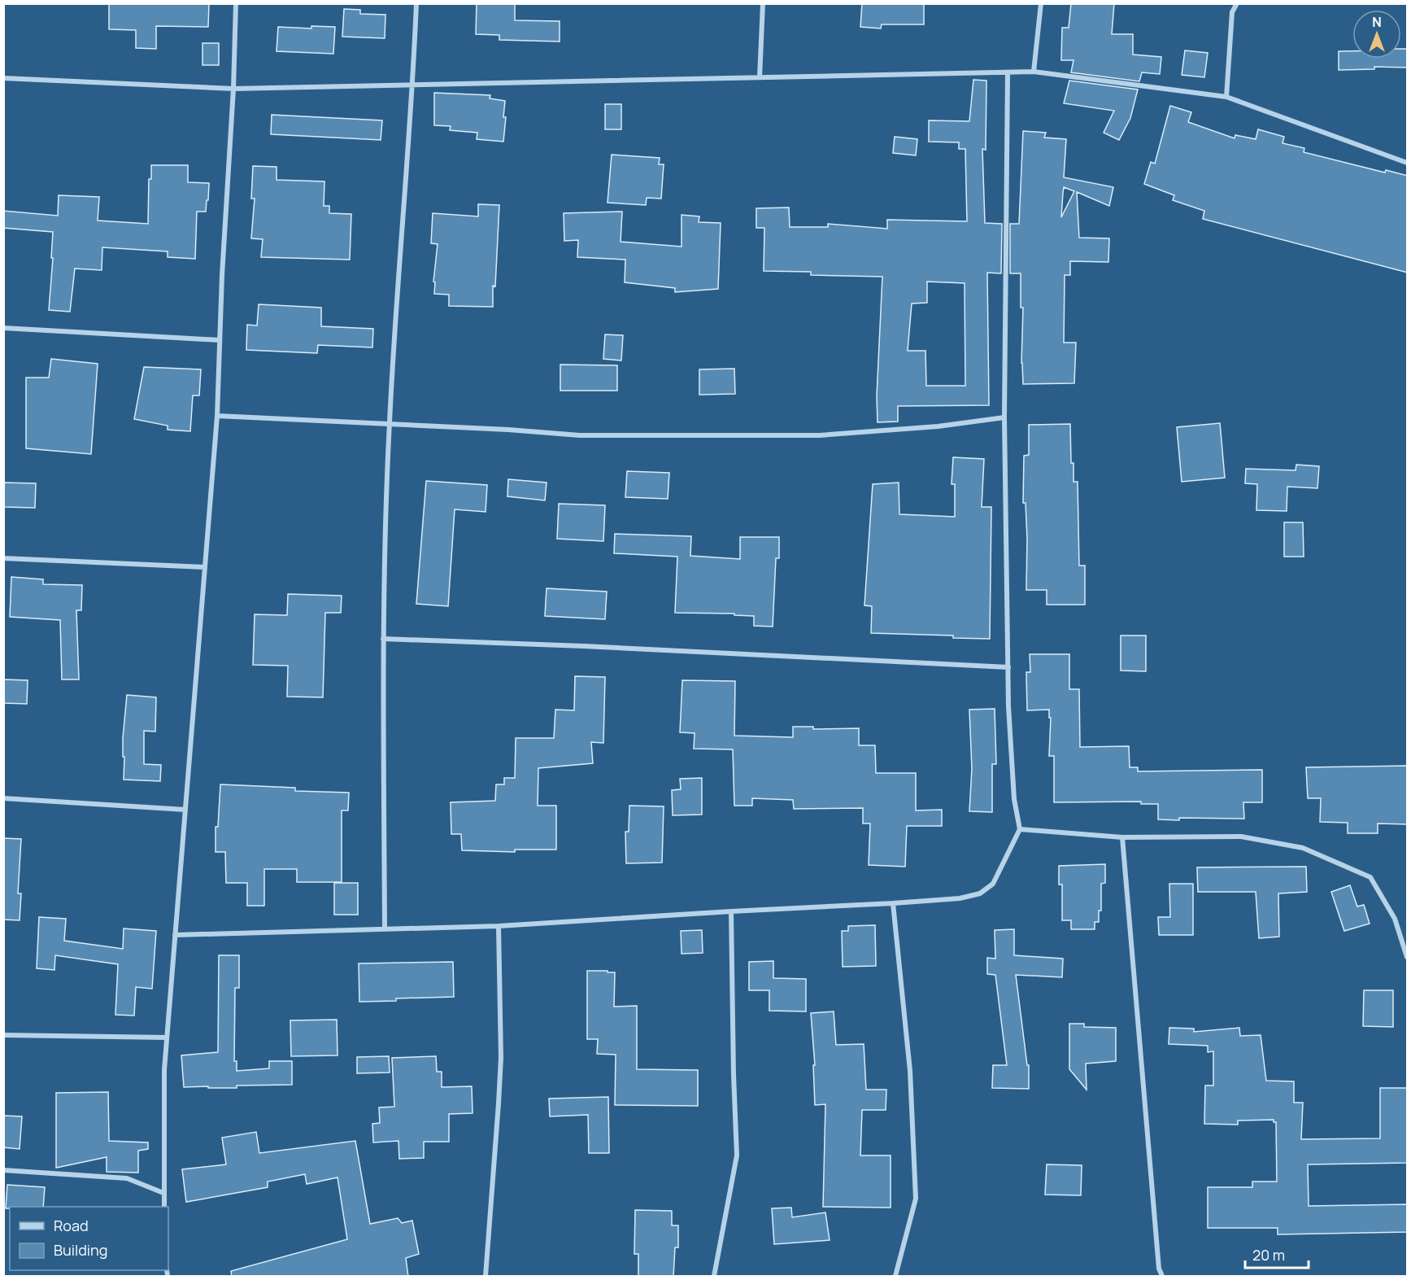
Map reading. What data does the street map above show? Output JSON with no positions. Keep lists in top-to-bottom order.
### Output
{
  "legend": ["Road", "Building"],
  "scale_bar": "20 m",
  "north": "top"
}
